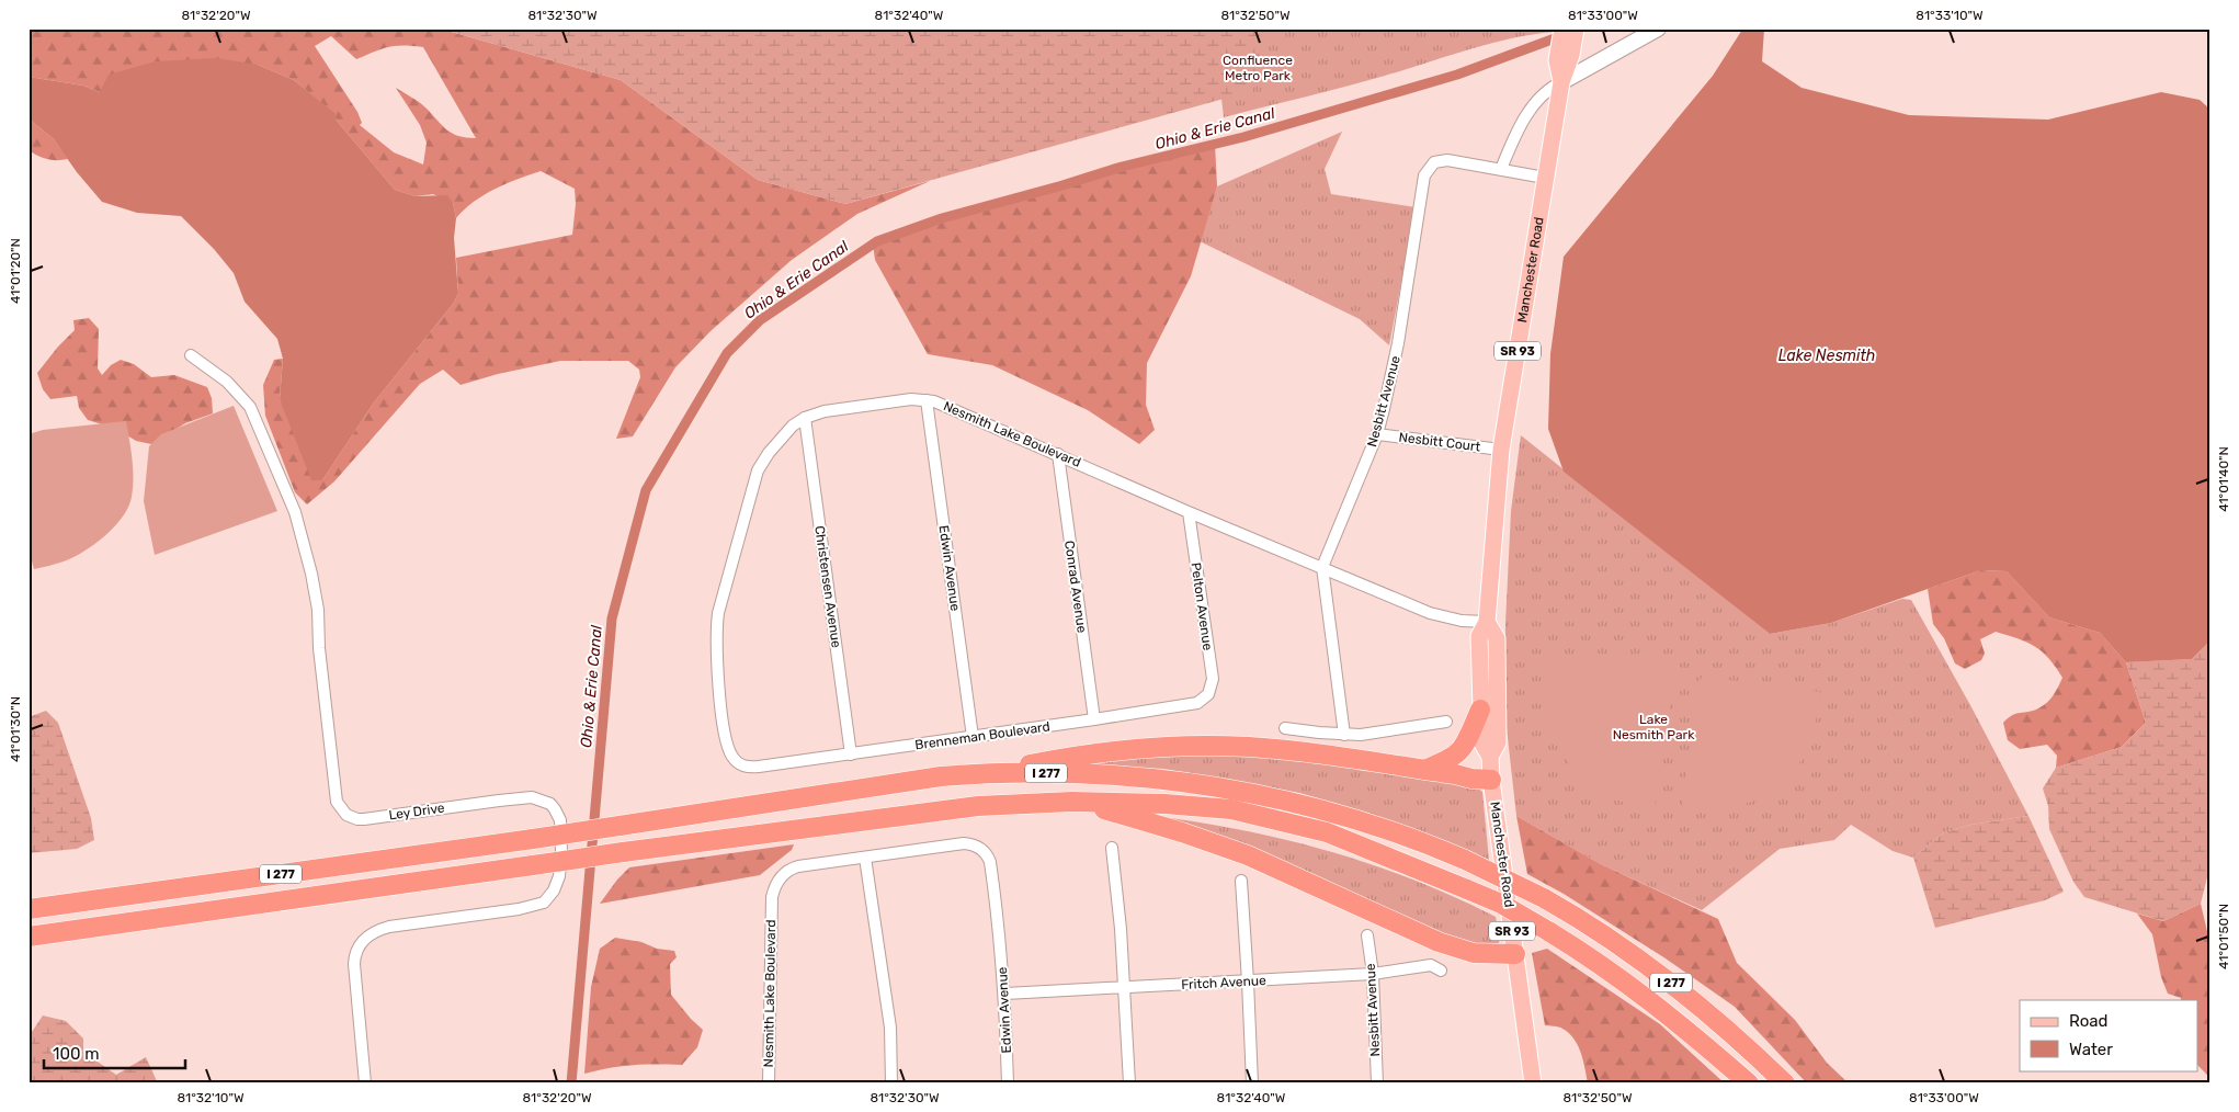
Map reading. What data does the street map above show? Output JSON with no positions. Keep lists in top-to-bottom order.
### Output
{
  "streets": {
    "highway": ["I 277"],
    "main road": ["Manchester Road", "SR 93"],
    "street": [
      "Nesbitt Avenue",
      "Nesmith Lake Boulevard",
      "Nesbitt Court",
      "Edwin Avenue",
      "Christensen Avenue",
      "Conrad Avenue",
      "Pelton Avenue",
      "Brenneman Boulevard",
      "Ley Drive",
      "Fritch Avenue"
    ]
  },
  "crossings": [
    ["Manchester Road", "Nesbitt Avenue"],
    ["Manchester Road", "Nesmith Lake Boulevard"],
    ["Manchester Road", "Nesbitt Court"],
    ["Nesbitt Avenue", "Nesmith Lake Boulevard"],
    ["Nesbitt Avenue", "Nesbitt Court"],
    ["Nesbitt Avenue", "Fritch Avenue"],
    ["Nesmith Lake Boulevard", "Edwin Avenue"],
    ["Nesmith Lake Boulevard", "Christensen Avenue"],
    ["Nesmith Lake Boulevard", "Conrad Avenue"],
    ["Nesmith Lake Boulevard", "Pelton Avenue"],
    ["Nesmith Lake Boulevard", "Brenneman Boulevard"],
    ["Edwin Avenue", "Brenneman Boulevard"],
    ["Edwin Avenue", "Fritch Avenue"],
    ["Christensen Avenue", "Brenneman Boulevard"],
    ["Conrad Avenue", "Brenneman Boulevard"],
    ["Pelton Avenue", "Brenneman Boulevard"]
  ],
  "water": ["Ohio & Erie Canal", "Lake Nesmith"],
  "parks": ["Confluence Metro Park", "Lake Nesmith Park"],
  "legend": ["Road", "Water"],
  "scale_bar": "100 m",
  "coordinates": [
    "81°32'20\"W",
    "81°32'30\"W",
    "81°32'40\"W",
    "81°32'50\"W",
    "81°33'00\"W",
    "81°33'10\"W",
    "41°01'20\"N",
    "41°01'40\"N",
    "41°01'30\"N",
    "41°01'50\"N",
    "81°32'10\"W"
  ]
}
